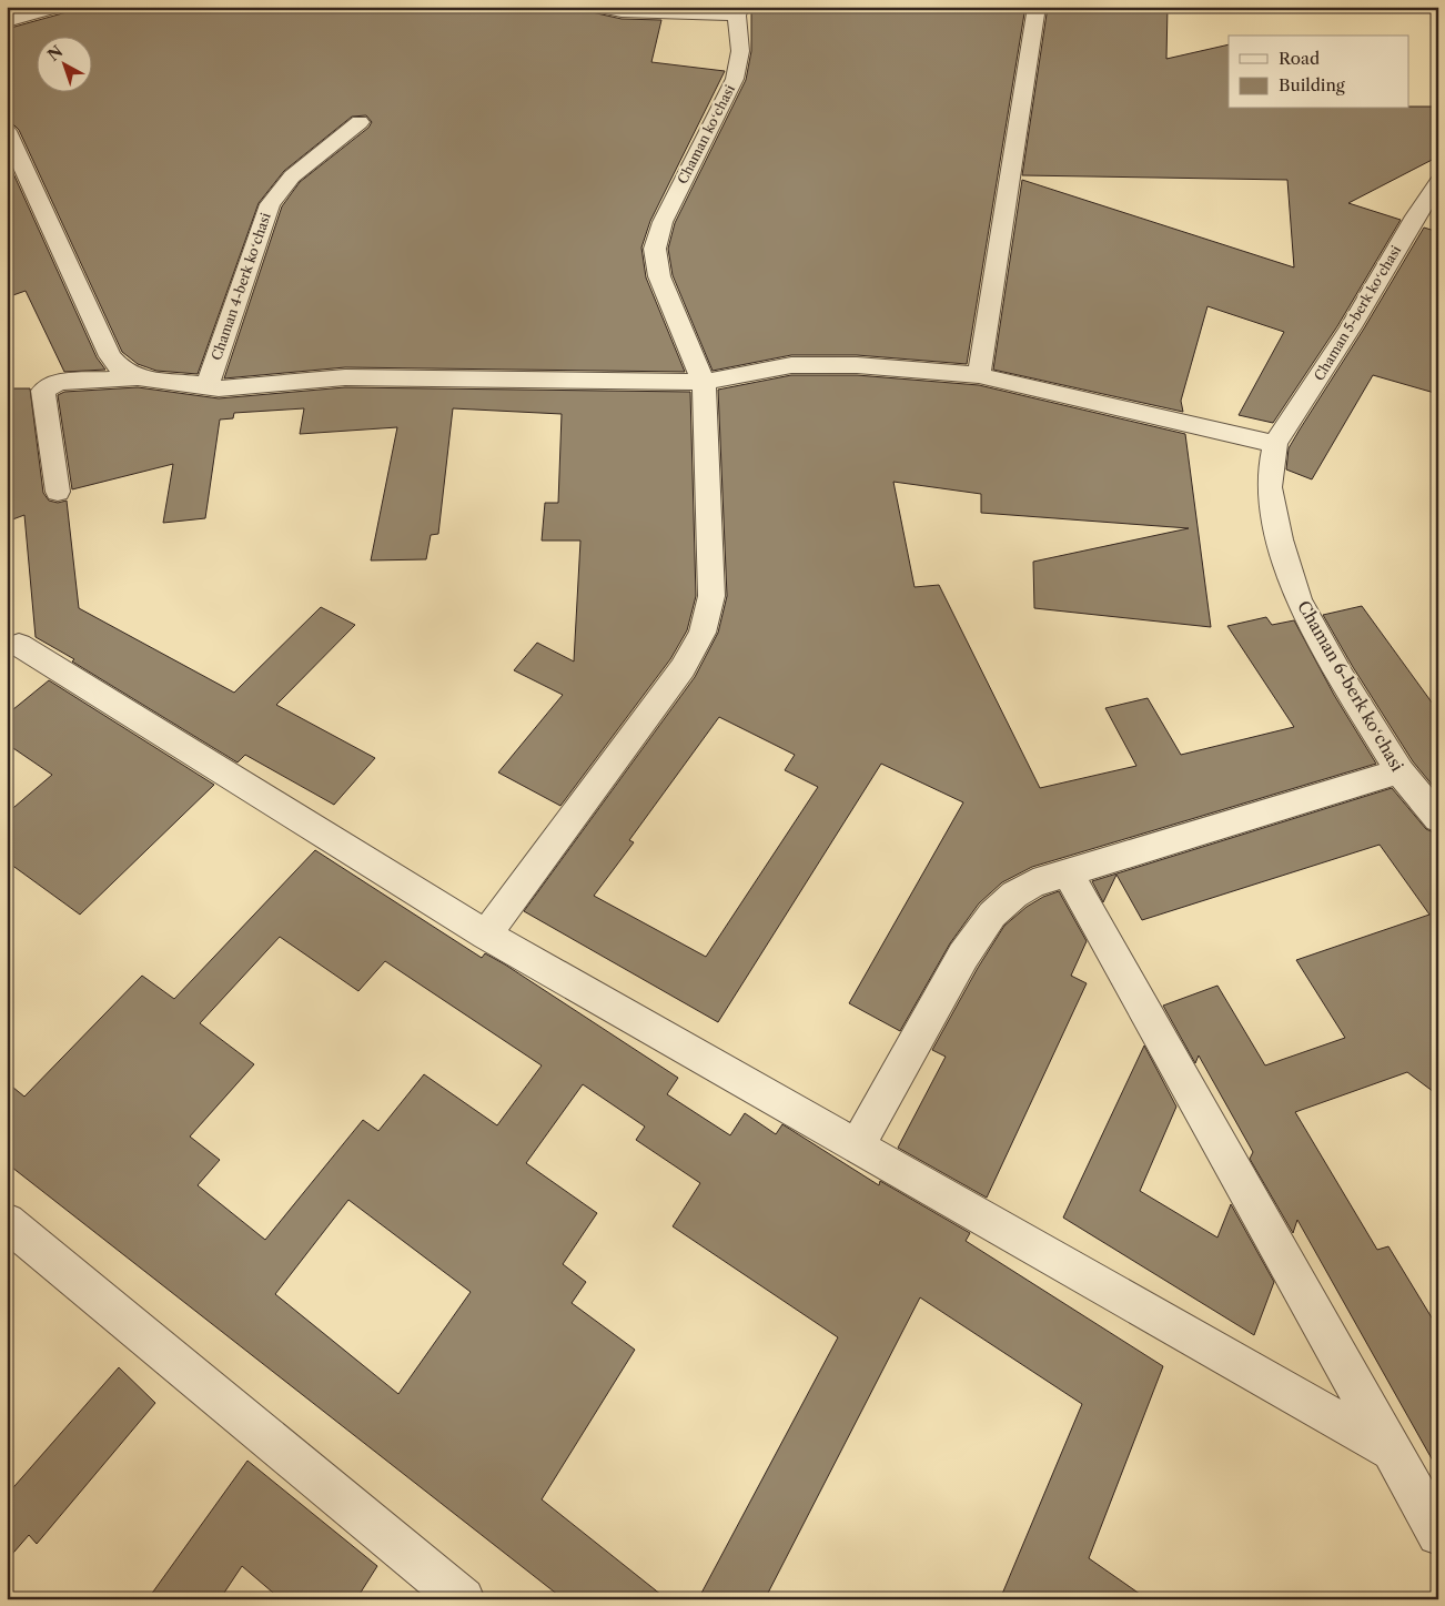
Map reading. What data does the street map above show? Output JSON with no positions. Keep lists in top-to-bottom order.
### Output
{
  "streets": {
    "street": [
      "Chaman koʻchasi",
      "Chaman 4-berk koʻchasi",
      "Chaman 5-berk koʻchasi",
      "Chaman 6-berk koʻchasi"
    ]
  },
  "crossings": [
    ["Chaman 5-berk koʻchasi", "Chaman 6-berk koʻchasi"]
  ],
  "legend": ["Road", "Building"],
  "north": "top left"
}
